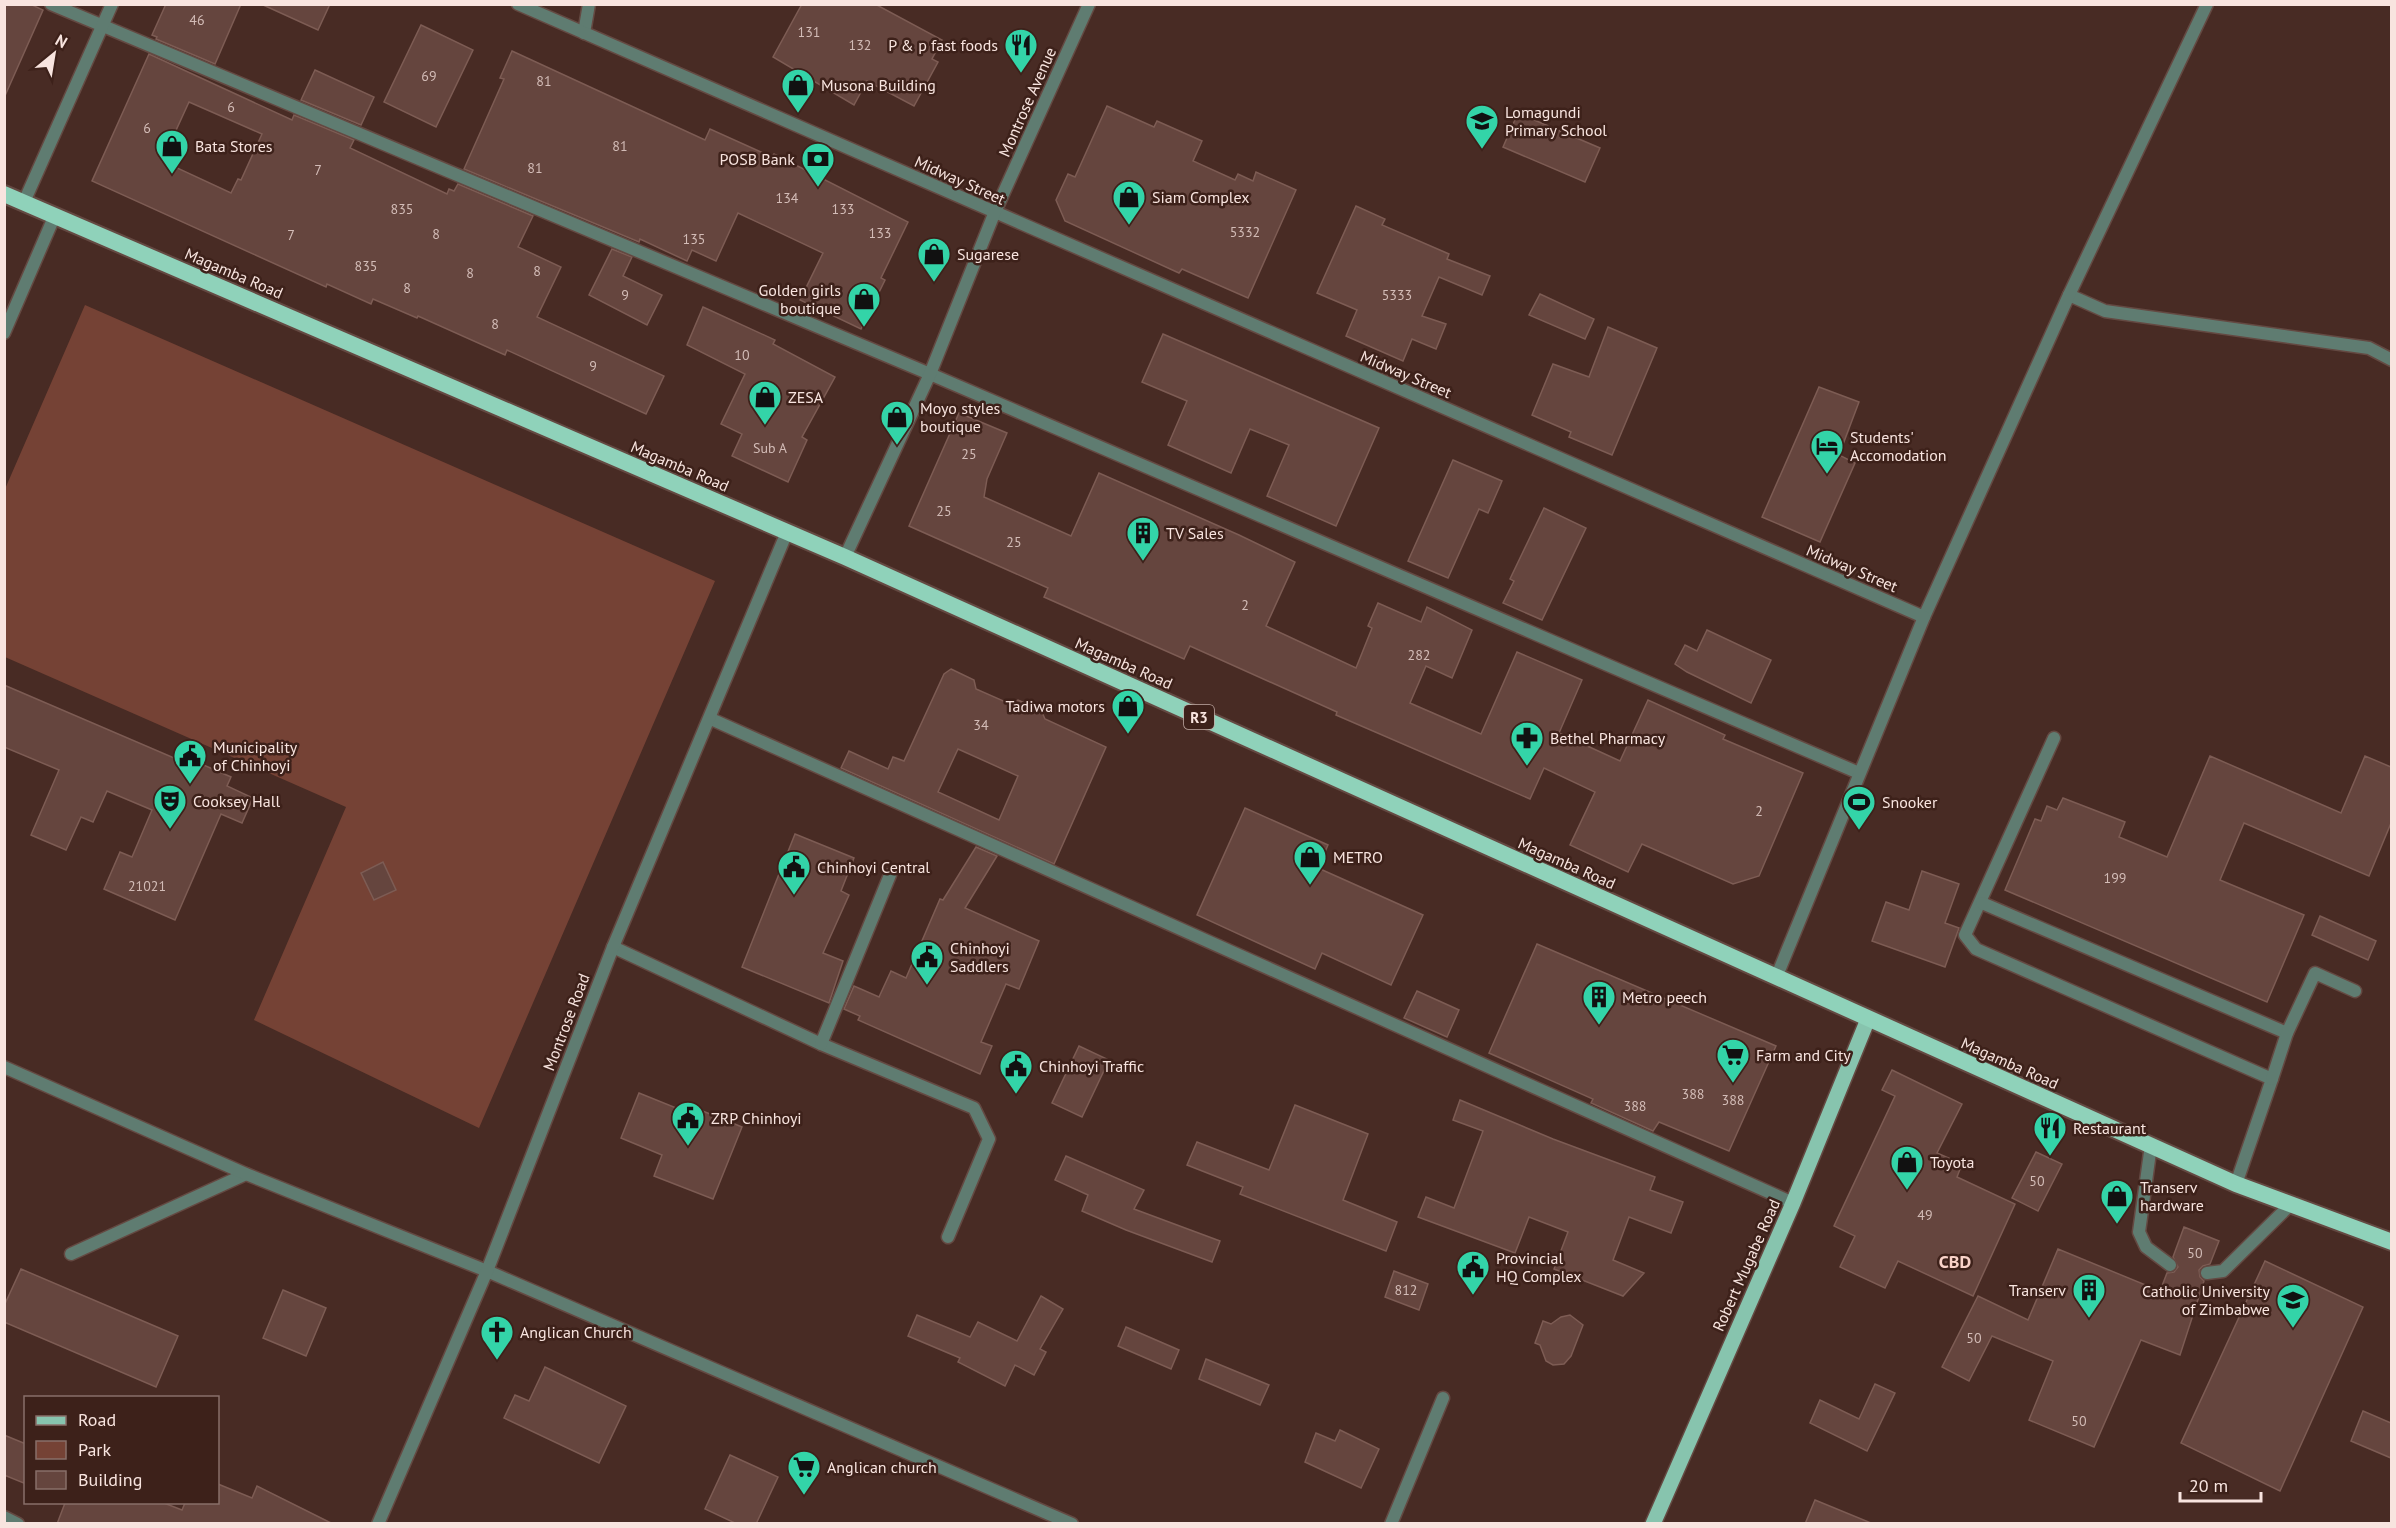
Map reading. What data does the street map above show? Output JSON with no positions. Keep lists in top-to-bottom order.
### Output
{
  "streets": {
    "highway": ["Magamba Road", "R3"],
    "main road": ["Robert Mugabe Road"],
    "street": ["Montrose Avenue", "Midway Street", "Montrose Road"]
  },
  "crossings": [
    ["Montrose Avenue", "Midway Street"],
    ["Montrose Avenue", "Magamba Road"],
    ["Magamba Road", "Montrose Road"],
    ["Magamba Road", "Robert Mugabe Road"]
  ],
  "districts": ["CBD"],
  "places": {
    "restaurant": ["P & p fast foods", "Restaurant"],
    "shop": [
      "Musona Building",
      "Bata Stores",
      "Siam Complex",
      "Sugarese",
      "Golden girls boutique",
      "ZESA",
      "Moyo styles boutique",
      "Tadiwa motors",
      "METRO",
      "Toyota",
      "Transerv hardware"
    ],
    "school or university": ["Lomagundi Primary School", "Catholic University of Zimbabwe"],
    "bank": ["POSB Bank"],
    "hotel": ["Students' Accomodation"],
    "building": ["TV Sales", "Metro peech", "Transerv"],
    "pharmacy": ["Bethel Pharmacy"],
    "public building": [
      "Municipality of Chinhoyi",
      "Chinhoyi Central",
      "Chinhoyi Saddlers",
      "Chinhoyi Traffic",
      "ZRP Chinhoyi",
      "Provincial HQ Complex"
    ],
    "theatre": ["Cooksey Hall"],
    "sports": ["Snooker"],
    "supermarket": ["Farm and City", "Anglican church"],
    "church": ["Anglican Church"]
  },
  "house_numbers": [
    "46",
    "131",
    "132",
    "69",
    "81",
    "6",
    "6",
    "81",
    "81",
    "7",
    "134",
    "835",
    "133",
    "5332",
    "133",
    "8",
    "7",
    "135",
    "835",
    "8",
    "8",
    "8",
    "9",
    "5333",
    "8",
    "10",
    "9",
    "Sub A",
    "25",
    "25",
    "25",
    "2",
    "282",
    "34",
    "2",
    "199",
    "21021",
    "388",
    "388",
    "388",
    "50",
    "49",
    "50",
    "812",
    "50",
    "50"
  ],
  "legend": ["Road", "Park", "Building"],
  "scale_bar": "20 m",
  "north": "top right"
}
